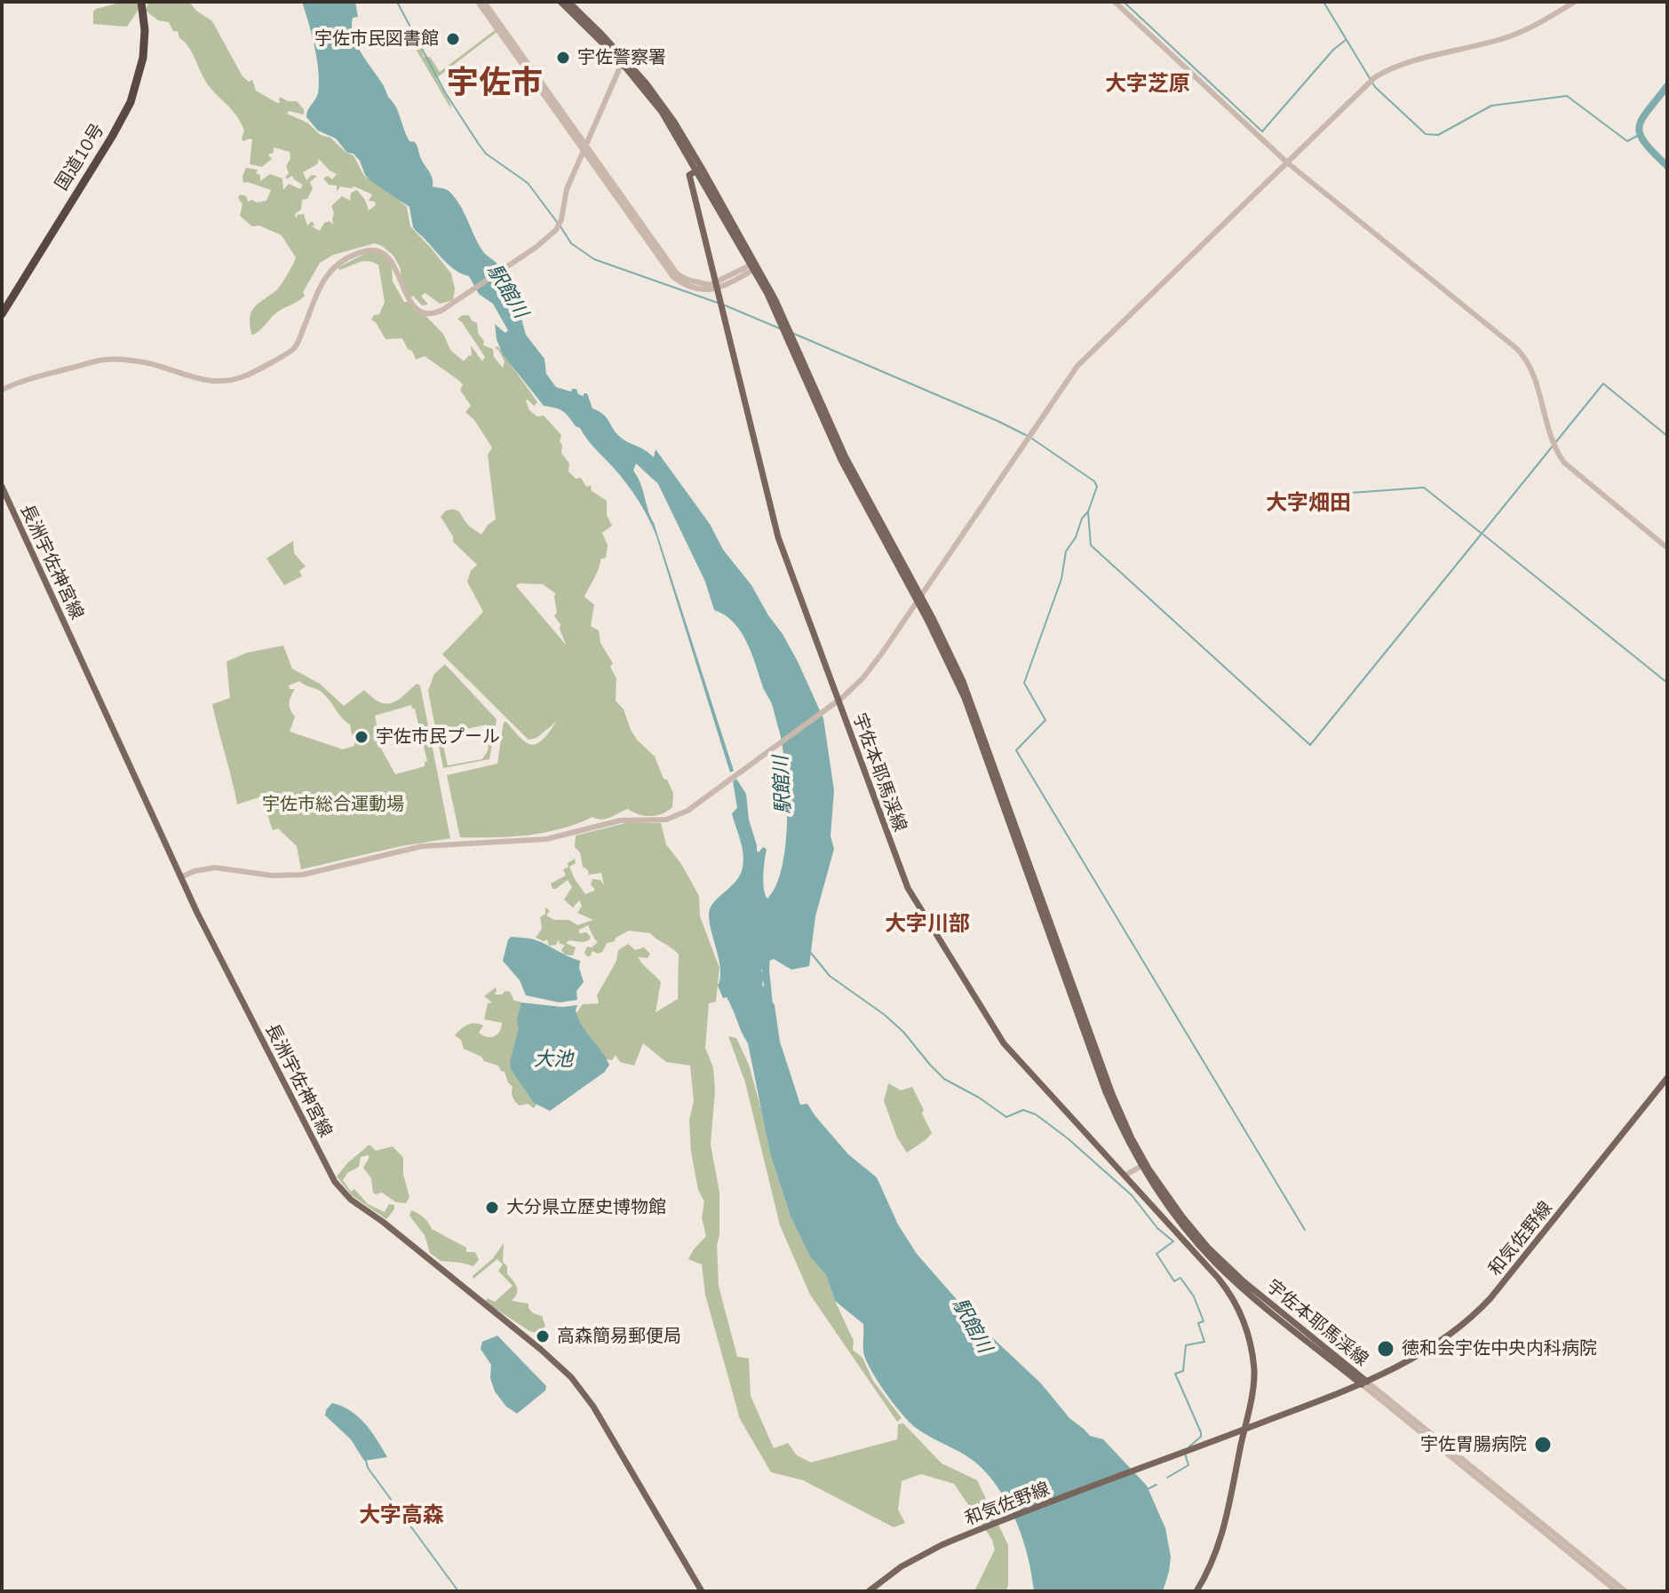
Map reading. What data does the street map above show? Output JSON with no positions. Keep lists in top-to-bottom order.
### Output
{
  "streets": {
    "highway": ["国道10号"],
    "main road": ["長洲宇佐神宮線", "宇佐本耶馬渓線", "和気佐野線"]
  },
  "crossings": [
    ["宇佐本耶馬渓線", "和気佐野線"]
  ],
  "districts": [
    "宇佐市",
    "大字芝原",
    "大字畑田",
    "大字川部",
    "大字高森"
  ],
  "water": ["駅館川", "大池"],
  "parks": ["宇佐市総合運動場"],
  "places": [
    "宇佐市民図書館",
    "宇佐警察署",
    "宇佐市民プール",
    "大分県立歴史博物館",
    "高森簡易郵便局",
    "徳和会宇佐中央内科病院",
    "宇佐胃腸病院"
  ]
}
